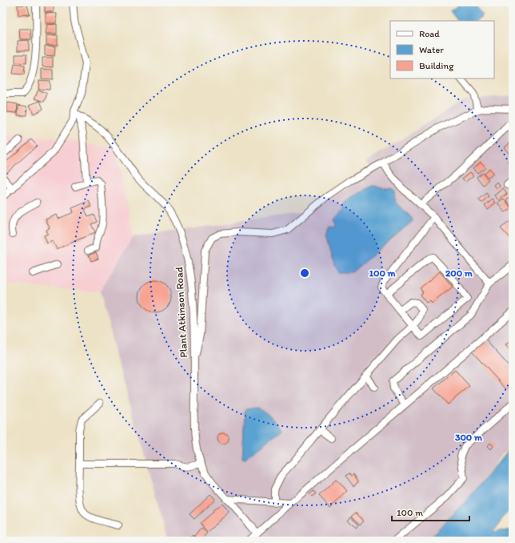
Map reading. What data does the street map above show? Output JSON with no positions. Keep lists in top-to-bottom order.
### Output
{
  "streets": {
    "street": ["Plant Atkinson Road"]
  },
  "legend": ["Road", "Water", "Building"],
  "scale_bar": "100 m",
  "rings": ["100 m", "200 m", "300 m"]
}
